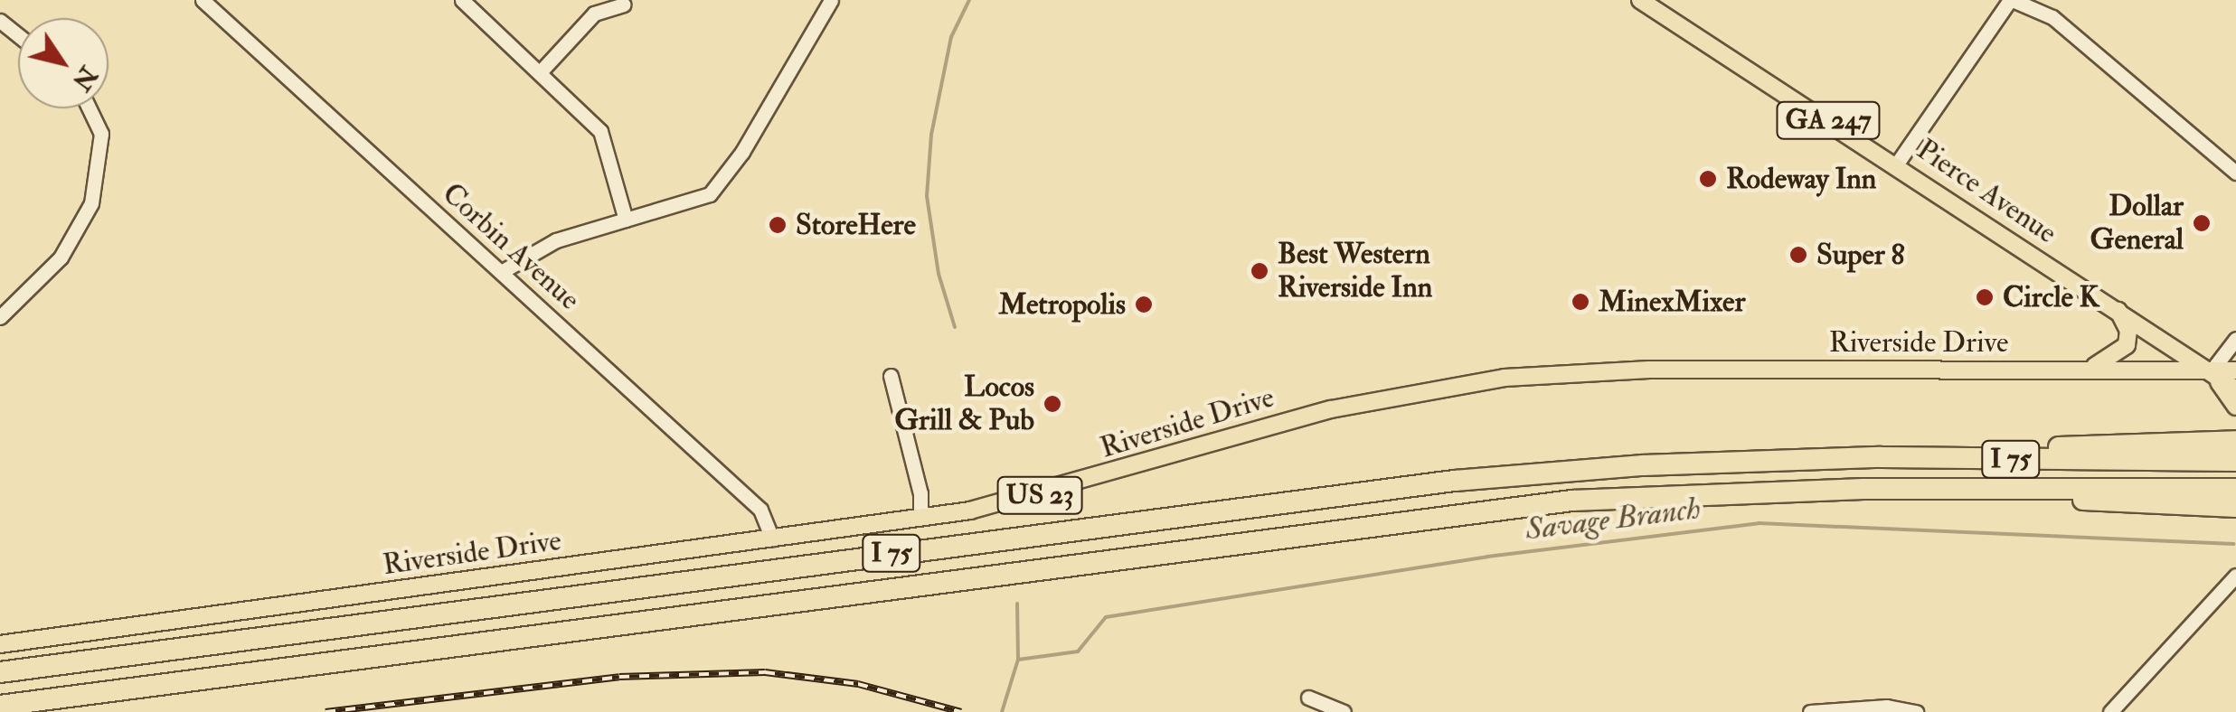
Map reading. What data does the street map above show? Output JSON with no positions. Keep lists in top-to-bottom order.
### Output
{
  "streets": {
    "highway": ["I 75"],
    "main road": [
      "GA 247",
      "Pierce Avenue",
      "Riverside Drive",
      "US 23"
    ],
    "street": ["Corbin Avenue"]
  },
  "crossings": [
    ["Pierce Avenue", "Riverside Drive"],
    ["Corbin Avenue", "Riverside Drive"]
  ],
  "water": ["Savage Branch"],
  "places": [
    "Rodeway Inn",
    "Dollar General",
    "StoreHere",
    "Super 8",
    "Best Western Riverside Inn",
    "Circle K",
    "MinexMixer",
    "Metropolis",
    "Locos Grill & Pub"
  ],
  "north": "bottom right"
}
